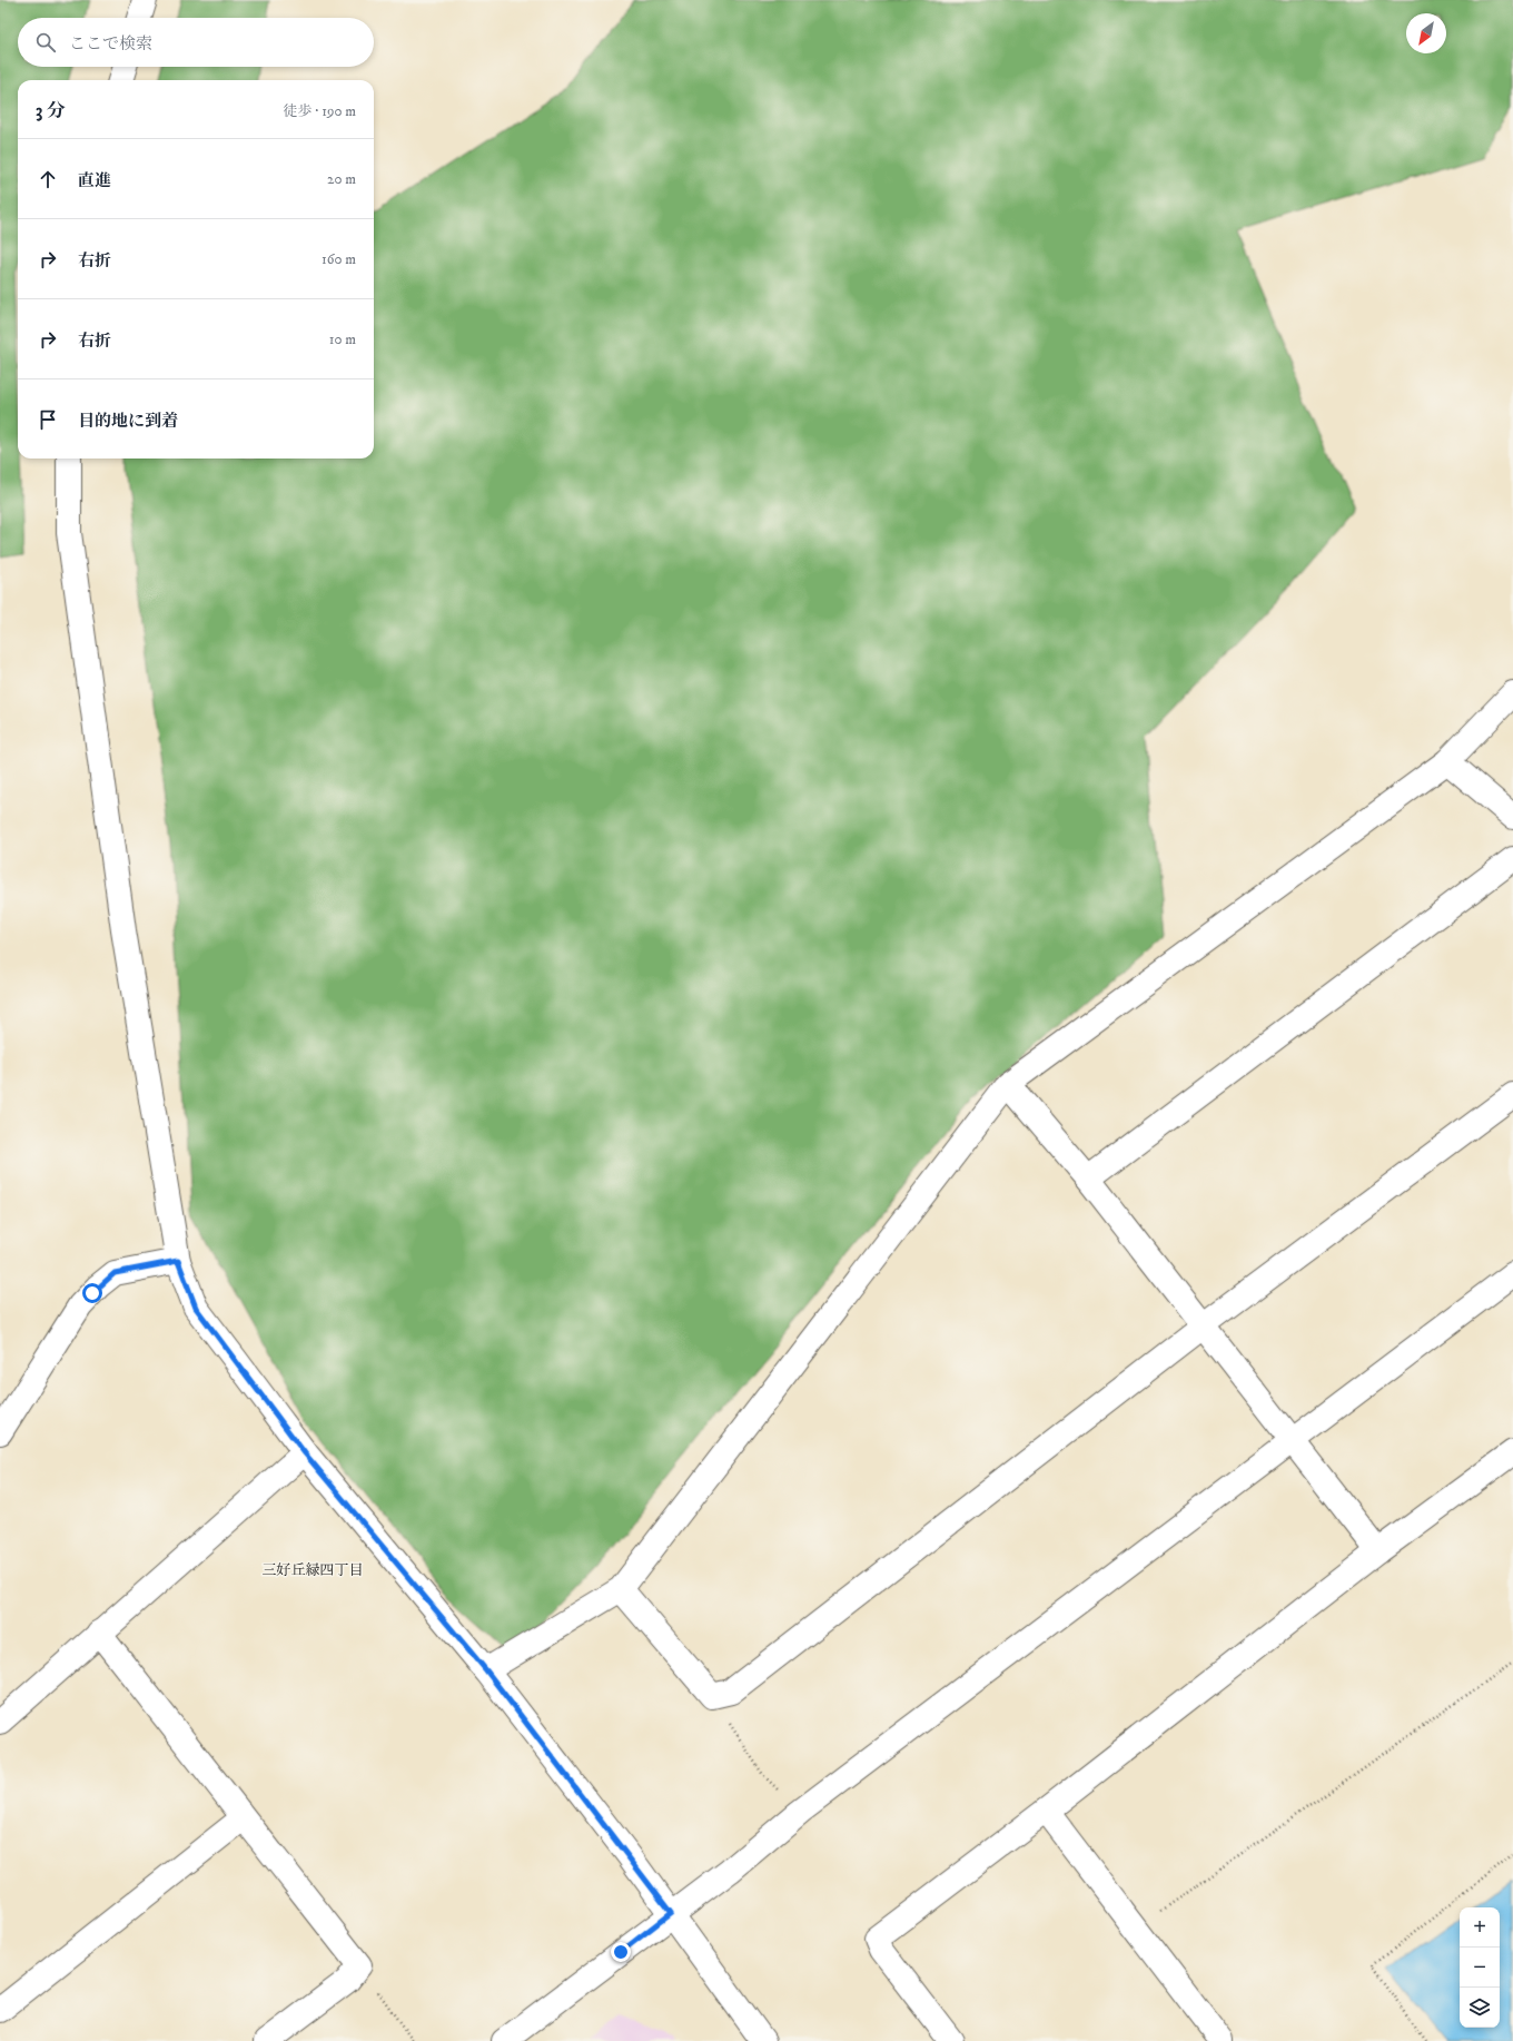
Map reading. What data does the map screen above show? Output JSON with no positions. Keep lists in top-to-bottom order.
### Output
{
  "districts": ["三好丘緑四丁目"],
  "north": "bottom left",
  "page": {
    "search": "ここで検索",
    "heading": ["3 分", "徒歩 · 190 m"],
    "list": [
      ["直進", "20 m"],
      ["右折", "160 m"],
      ["右折", "10 m"],
      "目的地に到着"
    ],
    "map_buttons": ["+", "−"]
  }
}
